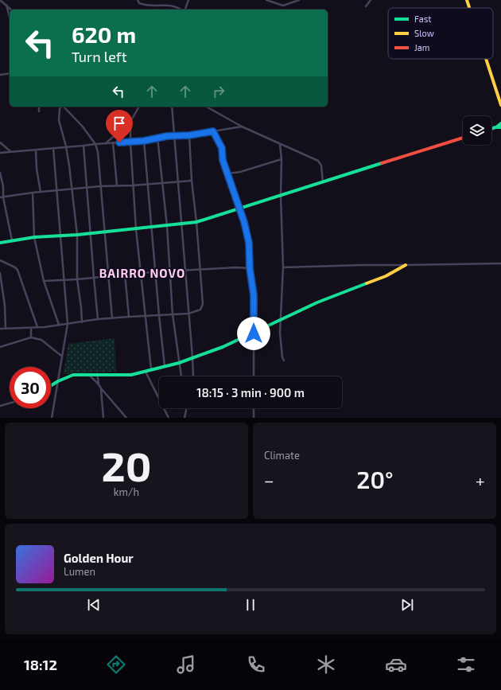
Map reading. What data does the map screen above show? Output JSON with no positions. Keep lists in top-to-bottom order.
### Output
{
  "districts": ["BAIRRO NOVO"],
  "legend": ["Fast", "Slow", "Jam"],
  "page": {
    "turn": ["620 m", "Turn left"],
    "limit": "30",
    "trip": "18:15 · 3 min · 900 m",
    "tile": [
      ["20", "km/h"],
      "Climate"
    ],
    "heat": ["−", "20°", "+"],
    "song": ["Golden Hour", "Lumen"],
    "tabs": "18:12"
  }
}
